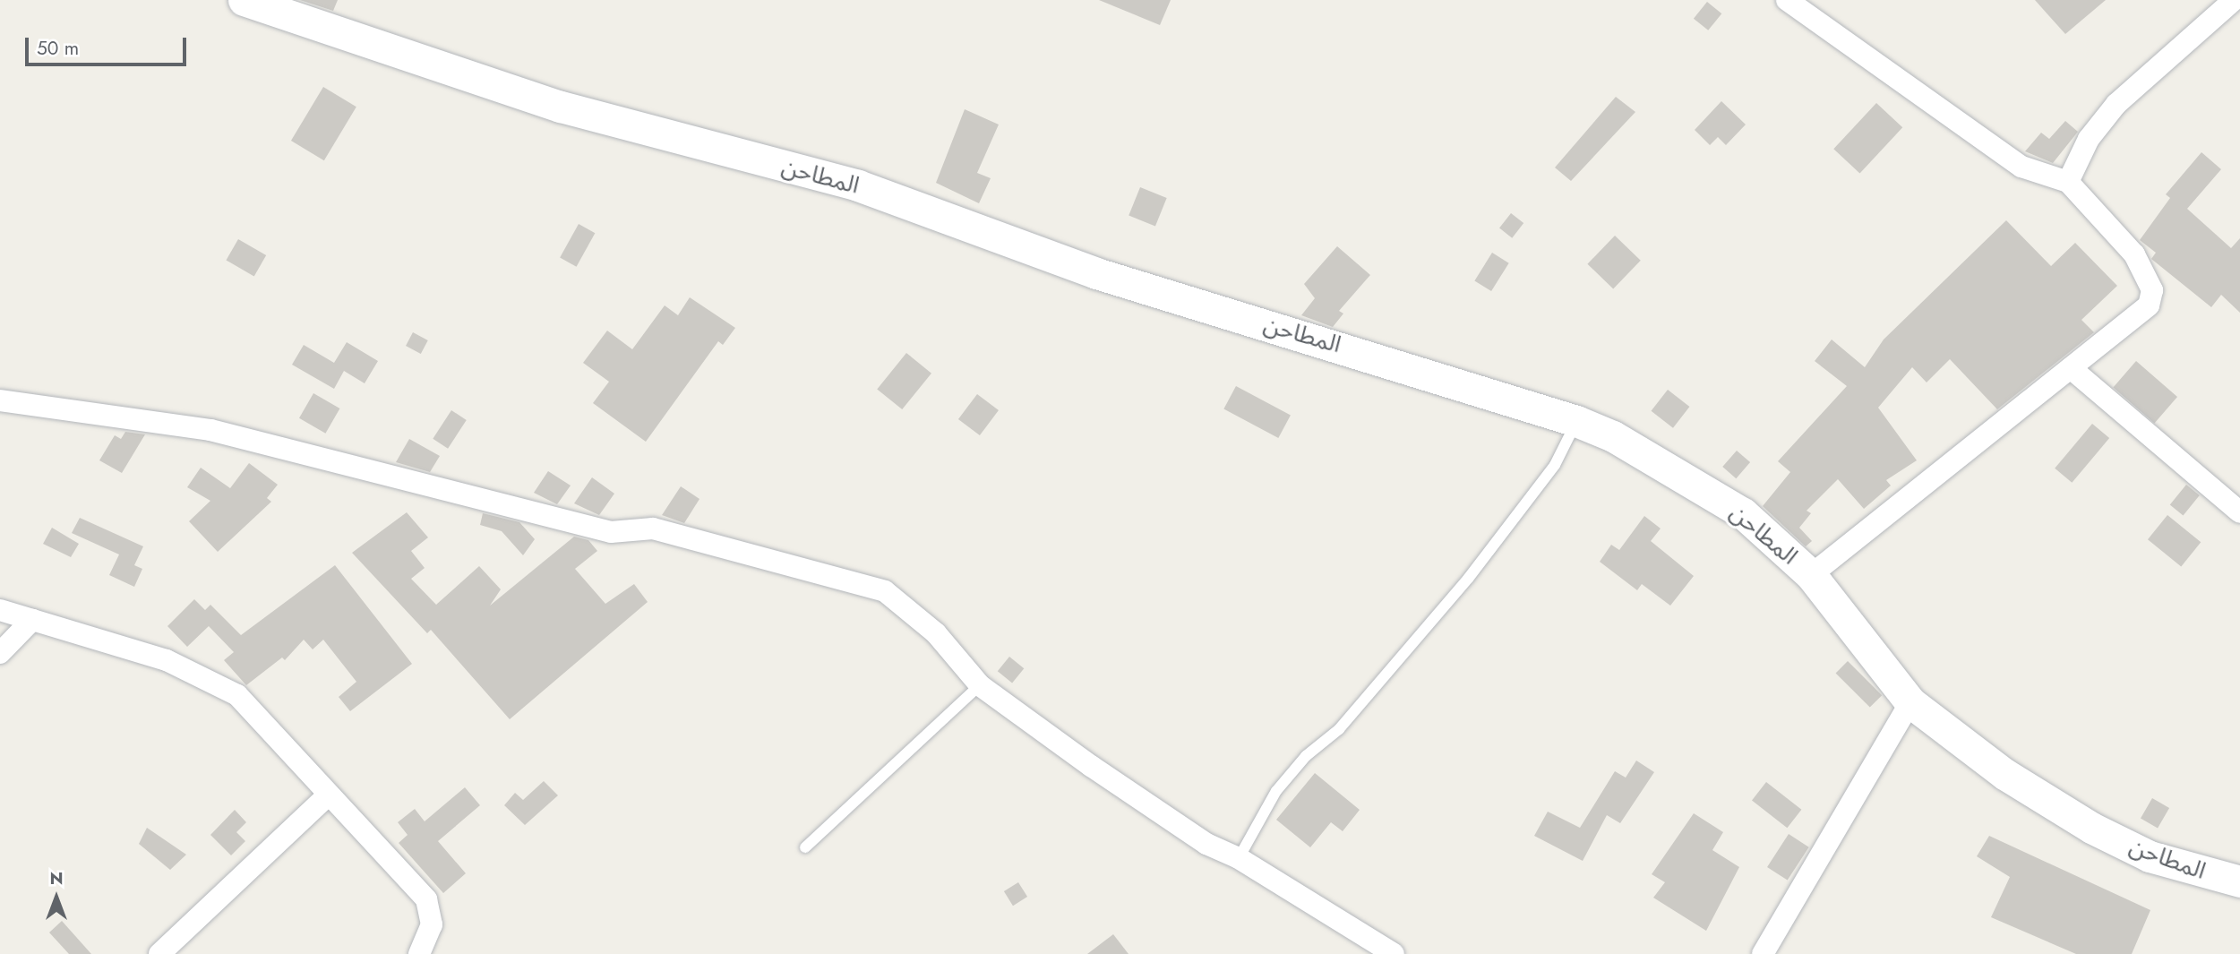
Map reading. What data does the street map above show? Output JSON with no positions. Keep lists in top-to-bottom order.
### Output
{
  "streets": {
    "main road": ["المطاحن"]
  },
  "scale_bar": "50 m",
  "north": "top"
}
